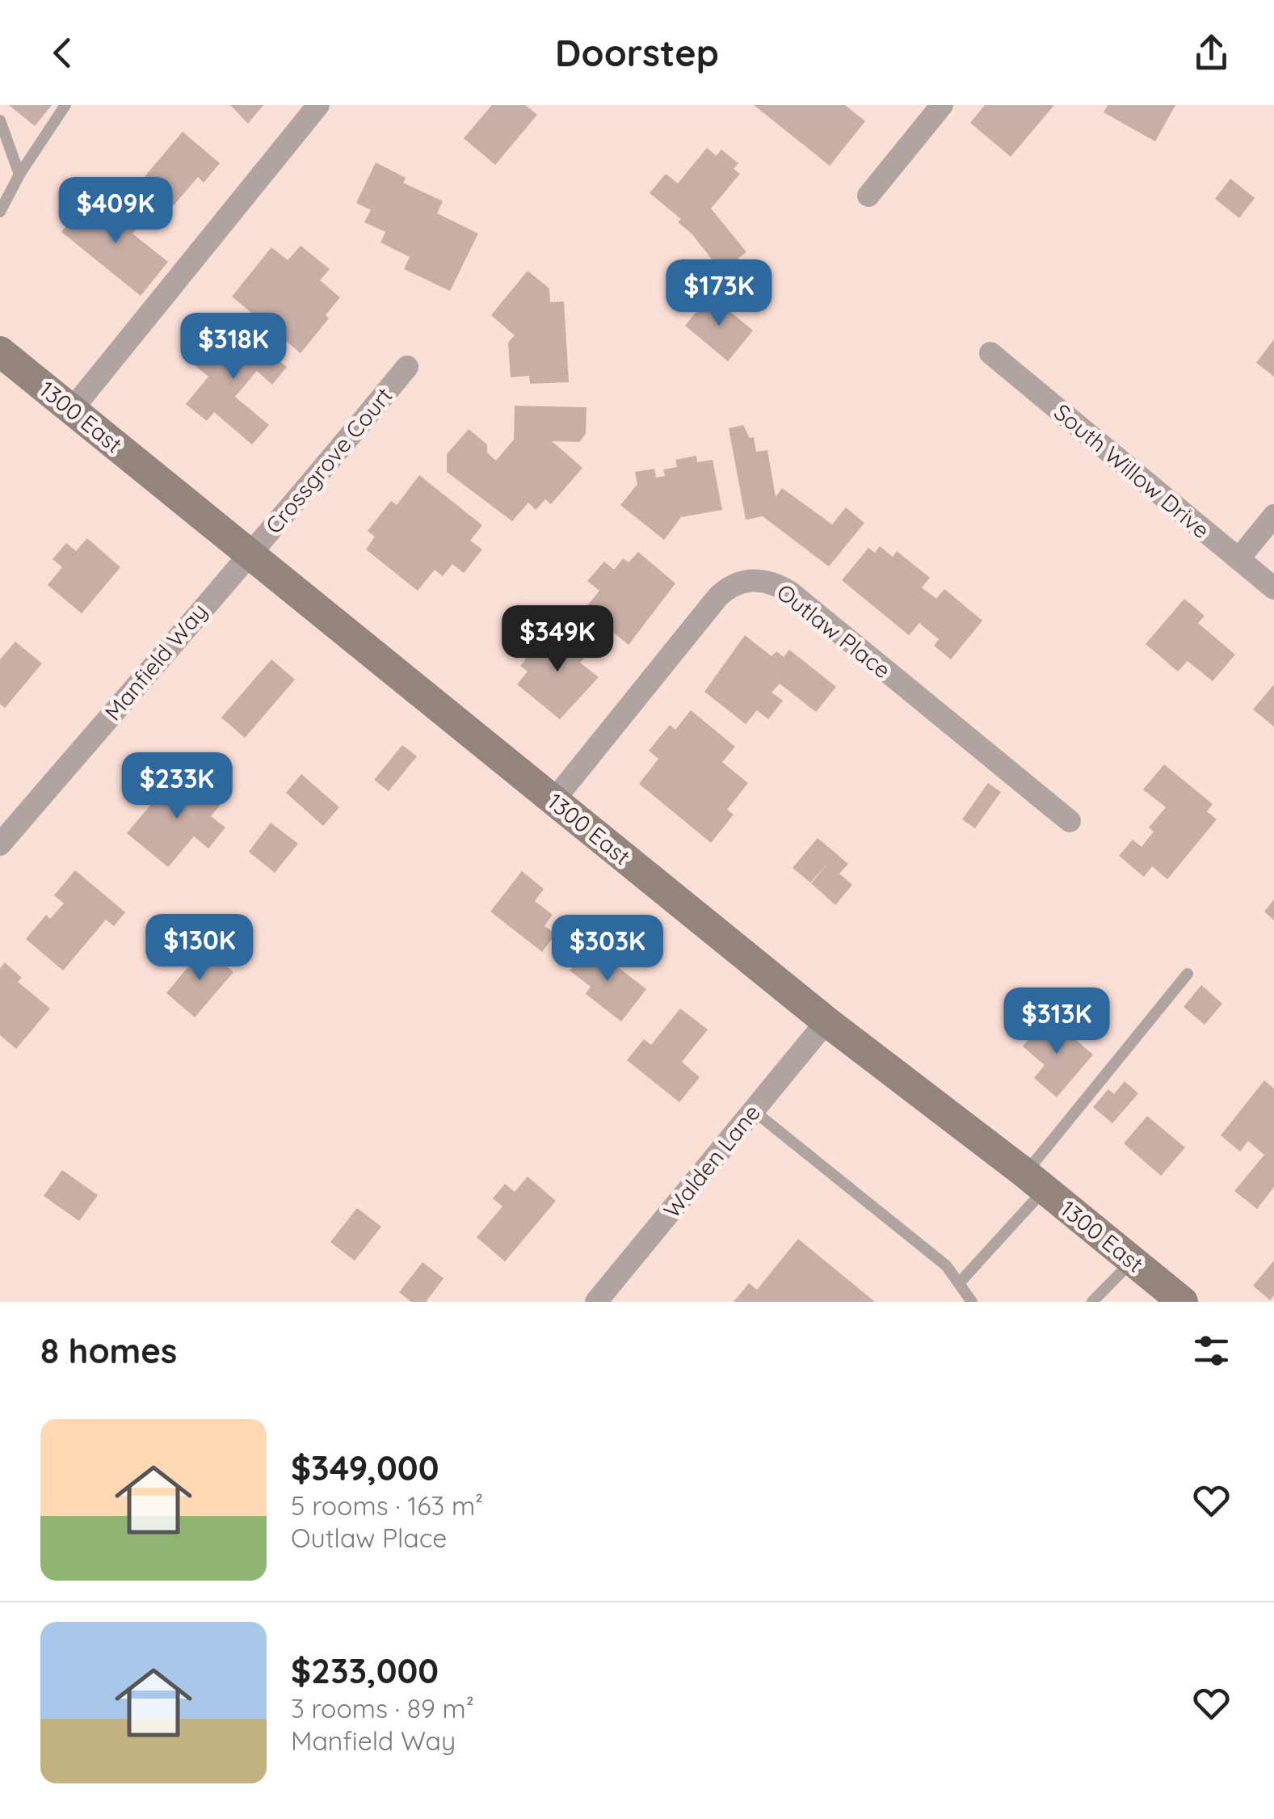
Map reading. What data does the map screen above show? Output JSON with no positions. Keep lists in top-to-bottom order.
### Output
{
  "streets": {
    "main road": ["1300 East"],
    "street": [
      "Crossgrove Court",
      "South Willow Drive",
      "Outlaw Place",
      "Manfield Way",
      "Walden Lane"
    ]
  },
  "crossings": [
    ["1300 East", "Crossgrove Court"],
    ["1300 East", "Outlaw Place"],
    ["1300 East", "Manfield Way"],
    ["1300 East", "Walden Lane"],
    ["Crossgrove Court", "Manfield Way"]
  ],
  "page": {
    "header": "Doorstep",
    "price": [
      "$409K",
      "$173K",
      "$318K",
      "$349K",
      "$233K",
      "$130K",
      "$303K",
      "$313K"
    ],
    "heading": "8 homes",
    "list": [
      {
        "name": "$349,000",
        "note": "5 rooms · 163 m² · Outlaw Place"
      },
      {
        "name": "$233,000",
        "note": "3 rooms · 89 m² · Manfield Way"
      }
    ]
  }
}
